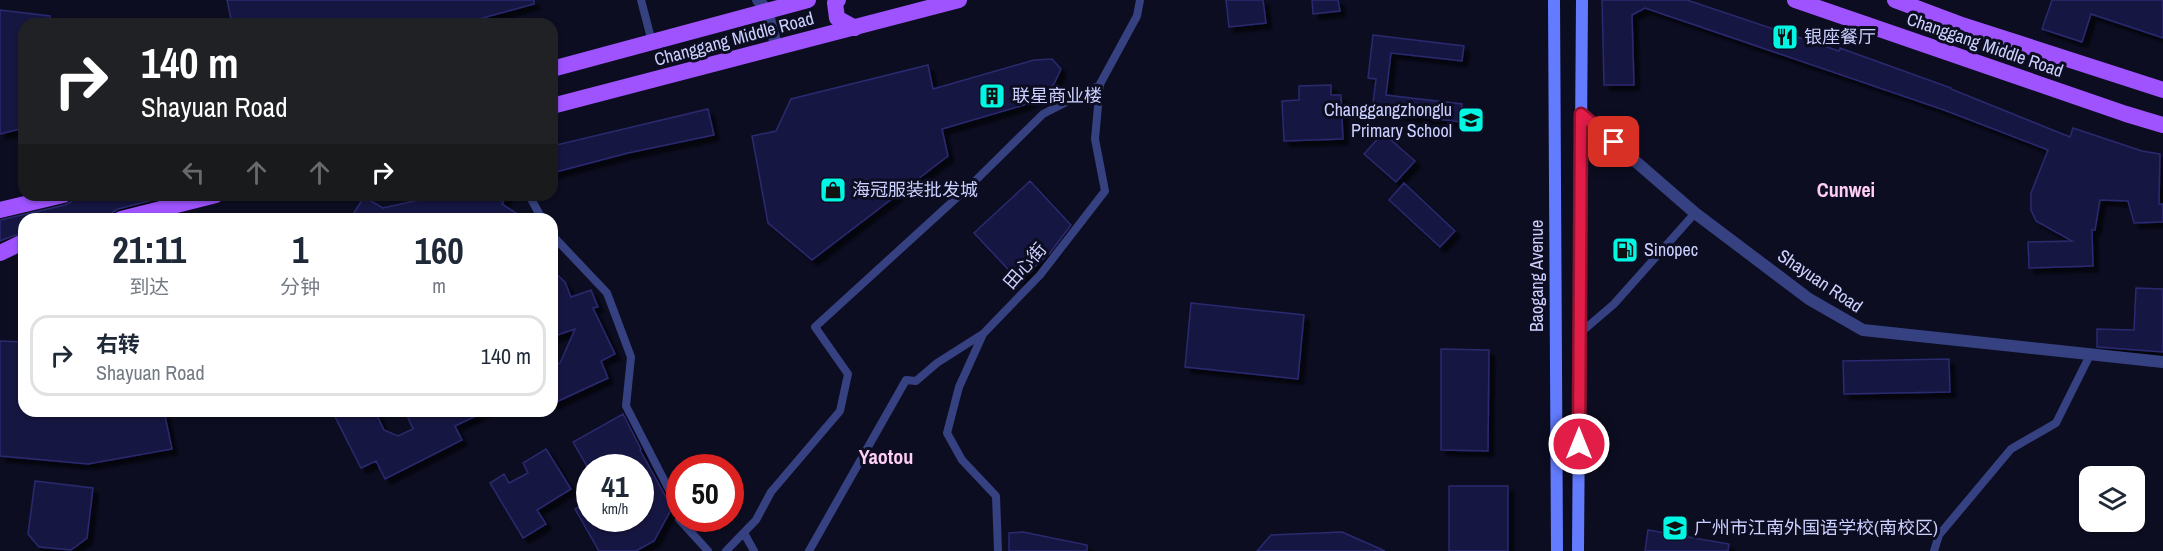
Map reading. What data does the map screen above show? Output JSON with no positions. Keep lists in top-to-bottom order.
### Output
{
  "streets": {
    "main road": ["Changgang Middle Road", "Baogang Avenue"],
    "street": ["Shayuan Road"],
    "lane": ["田心街"]
  },
  "districts": ["Cunwei", "Yaotou"],
  "places": {
    "restaurant": ["银座餐厅"],
    "building": ["联星商业楼"],
    "school or university": ["Changgangzhonglu Primary School", "广州市江南外国语学校(南校区)"],
    "shop": ["海冠服装批发城"],
    "fuel station": ["Sinopec"]
  },
  "page": {
    "turn": ["140 m", "Shayuan Road"],
    "eta": [
      "21:11",
      "到达",
      "1",
      "分钟",
      "160",
      "m"
    ],
    "list": [
      {
        "name": "右转",
        "note": "Shayuan Road",
        "value": "140 m"
      }
    ],
    "speed": "41 km/h",
    "limit": "50"
  }
}
